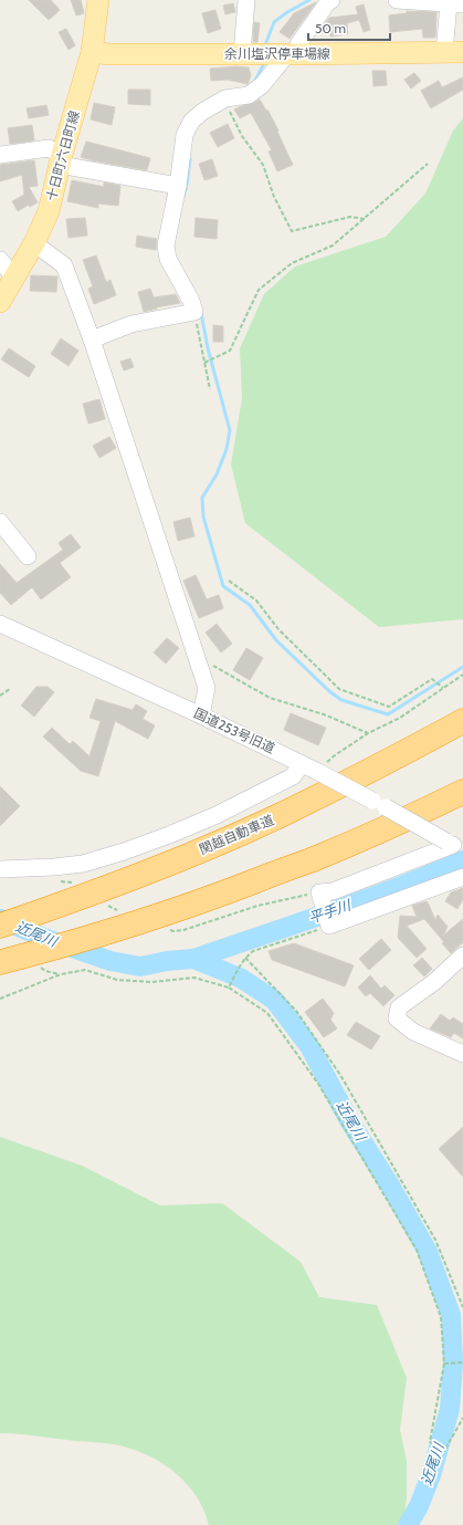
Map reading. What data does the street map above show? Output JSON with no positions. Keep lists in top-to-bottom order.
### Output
{
  "streets": {
    "highway": ["関越自動車道"],
    "main road": ["余川塩沢停車場線", "十日町六日町線"],
    "street": ["国道253号旧道"]
  },
  "crossings": [
    ["余川塩沢停車場線", "十日町六日町線"]
  ],
  "water": ["平手川", "近尾川"],
  "scale_bar": "50 m"
}
